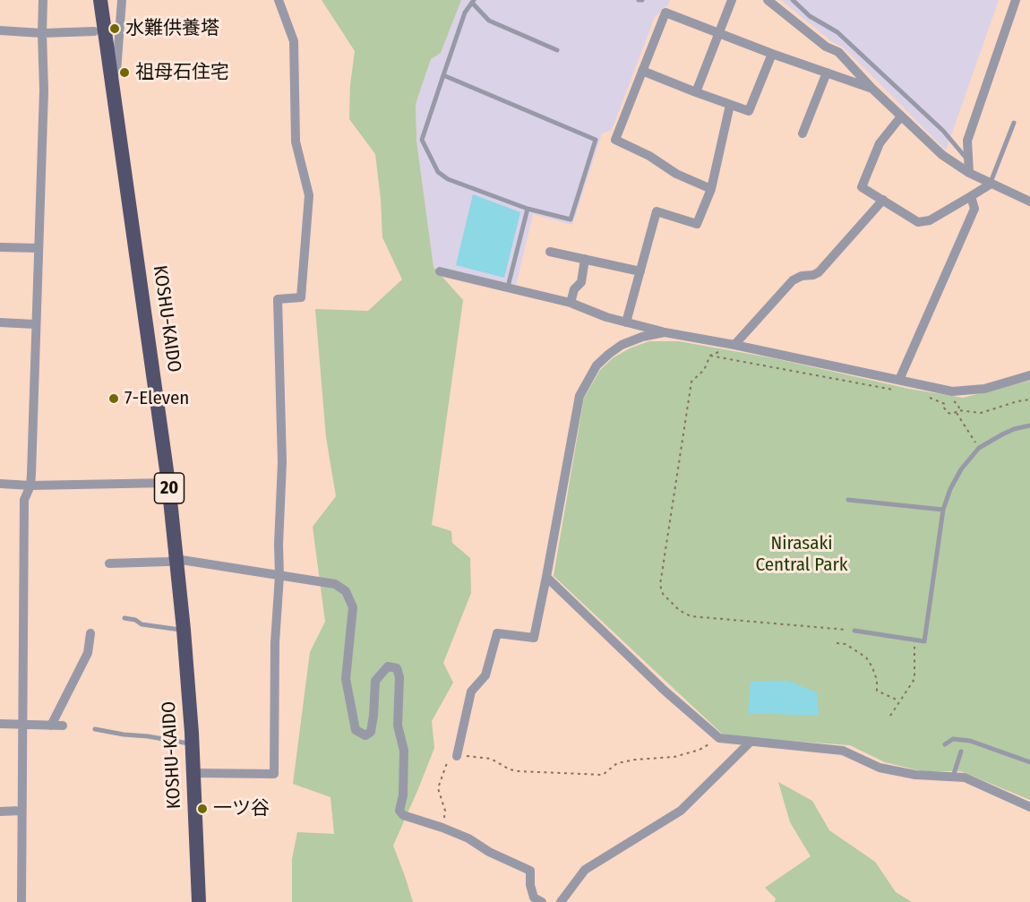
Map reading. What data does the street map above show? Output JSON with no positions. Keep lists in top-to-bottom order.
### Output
{
  "streets": {
    "highway": ["KOSHU-KAIDO", "20"]
  },
  "parks": ["Nirasaki Central Park"],
  "places": [
    "水難供養塔",
    "祖母石住宅",
    "7-Eleven",
    "一ツ谷"
  ]
}
